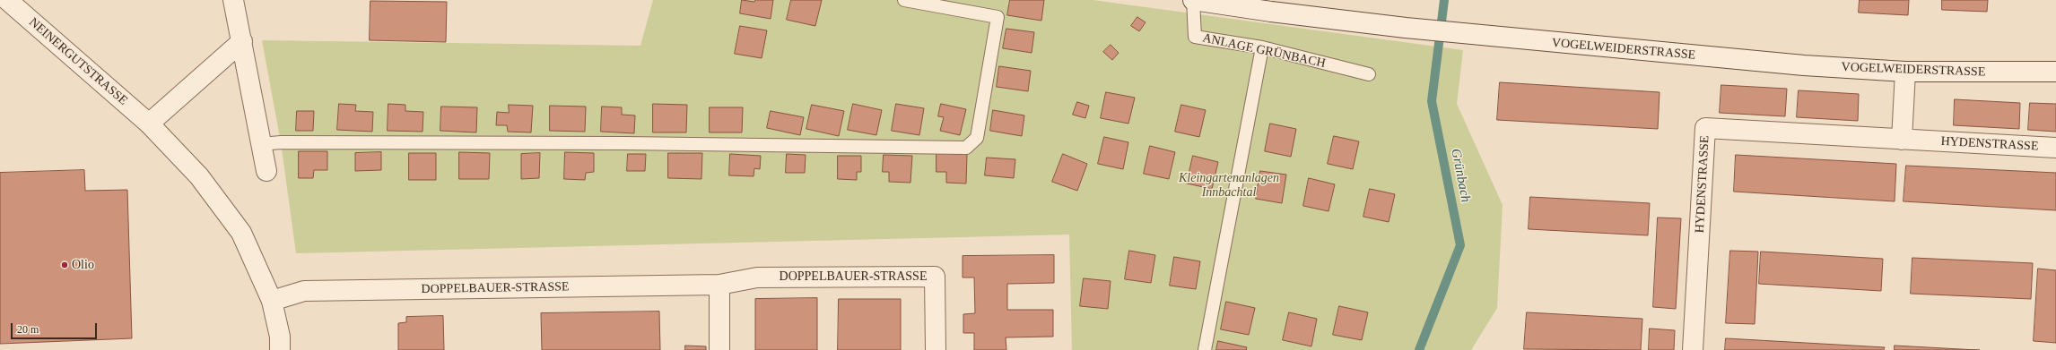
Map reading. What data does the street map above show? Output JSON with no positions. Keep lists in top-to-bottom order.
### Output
{
  "streets": {
    "street": [
      "VOGELWEIDERSTRASSE",
      "NEINERGUTSTRASSE",
      "HYDENSTRASSE",
      "DOPPELBAUER-STRASSE"
    ],
    "lane": ["ANLAGE GRÜNBACH"]
  },
  "crossings": [
    ["VOGELWEIDERSTRASSE", "ANLAGE GRÜNBACH"],
    ["NEINERGUTSTRASSE", "DOPPELBAUER-STRASSE"]
  ],
  "water": ["Grünbach"],
  "parks": ["Kleingartenanlagen Innbachtal"],
  "places": ["Olio"],
  "scale_bar": "20 m"
}
